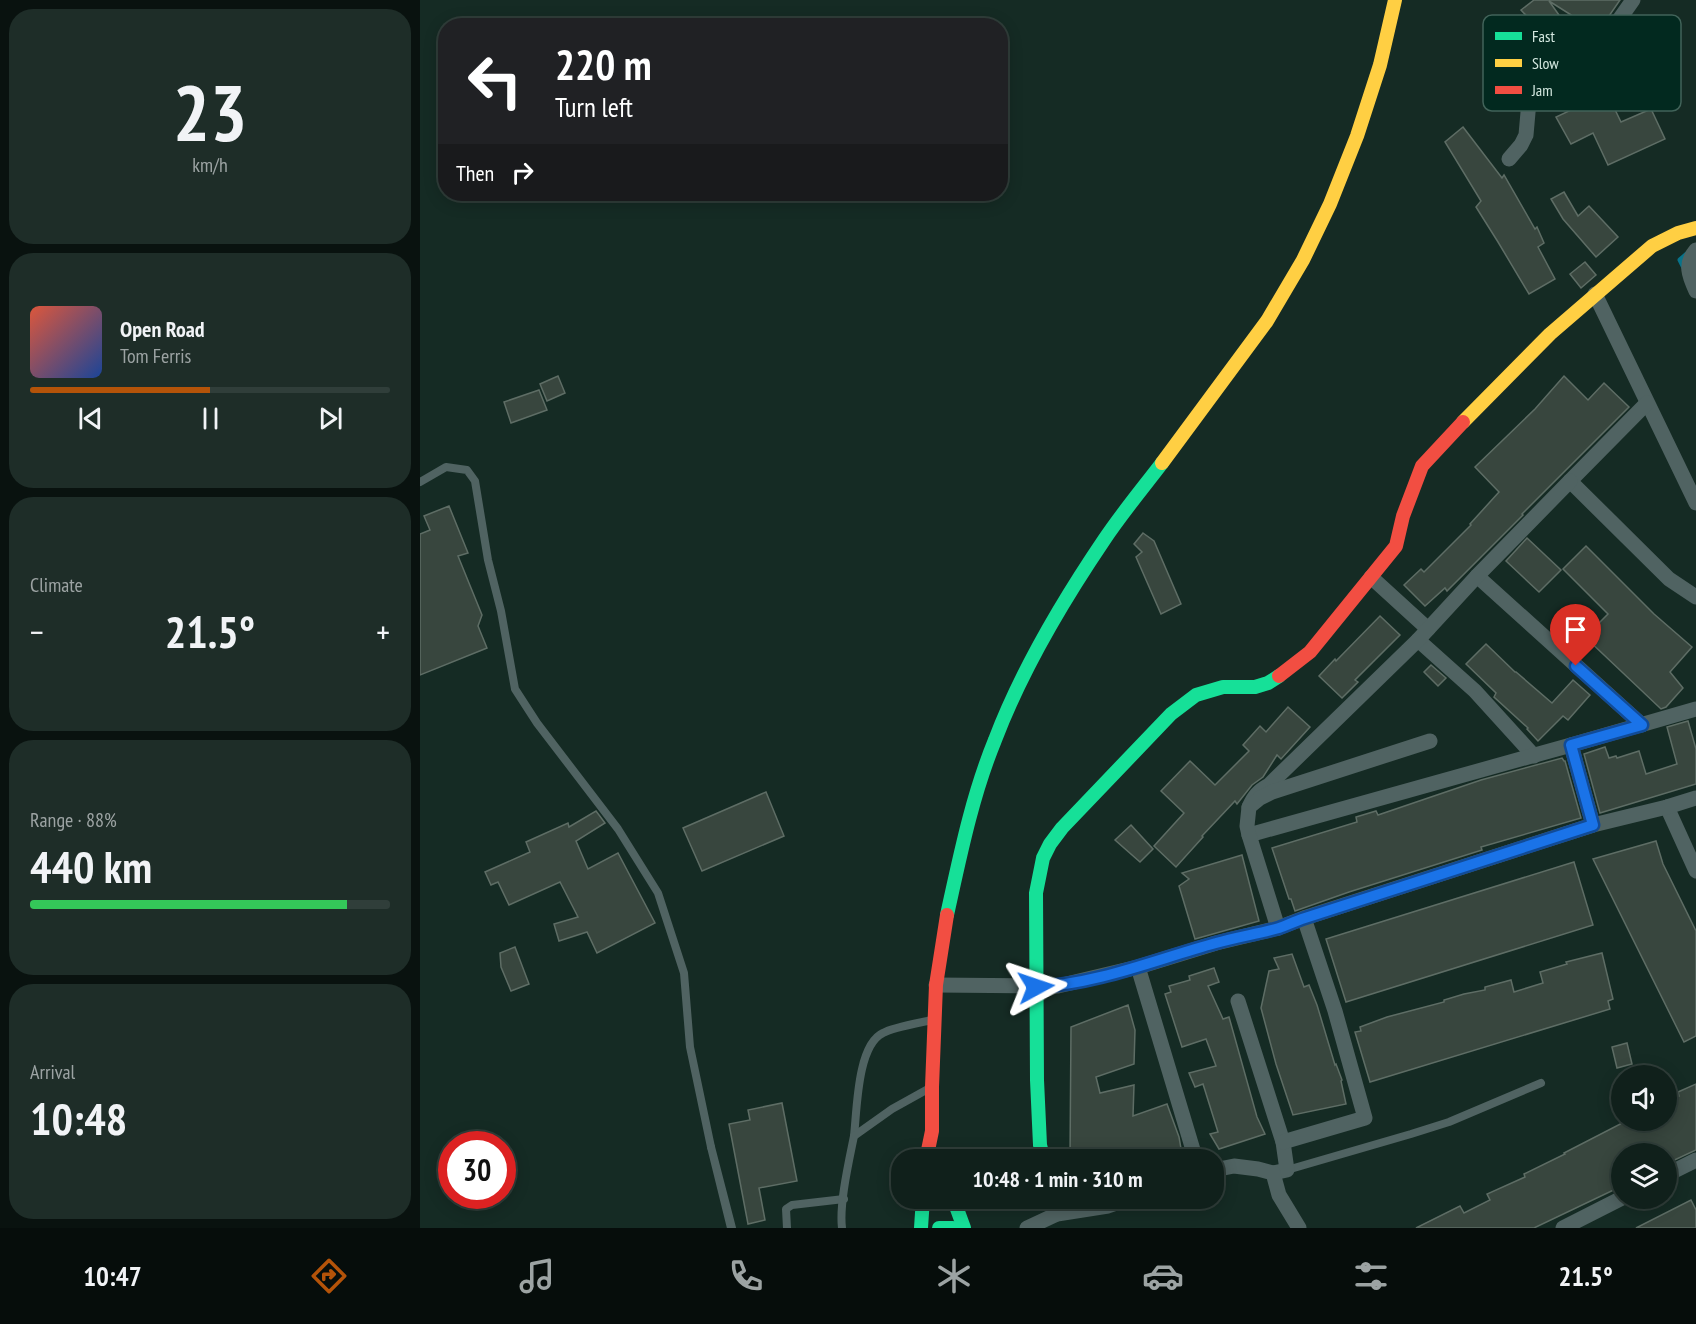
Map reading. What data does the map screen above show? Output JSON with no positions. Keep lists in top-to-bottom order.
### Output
{
  "legend": ["Fast", "Slow", "Jam"],
  "page": {
    "tile": [
      ["23", "km/h"],
      "Climate",
      ["Range · 88%", "440 km"],
      ["Arrival", "10:48"]
    ],
    "turn": ["220 m", "Turn left"],
    "then": "Then",
    "song": ["Open Road", "Tom Ferris"],
    "heat": ["−", "21.5°", "+"],
    "limit": "30",
    "trip": "10:48 · 1 min · 310 m",
    "tabs": ["10:47", "21.5°"]
  }
}
